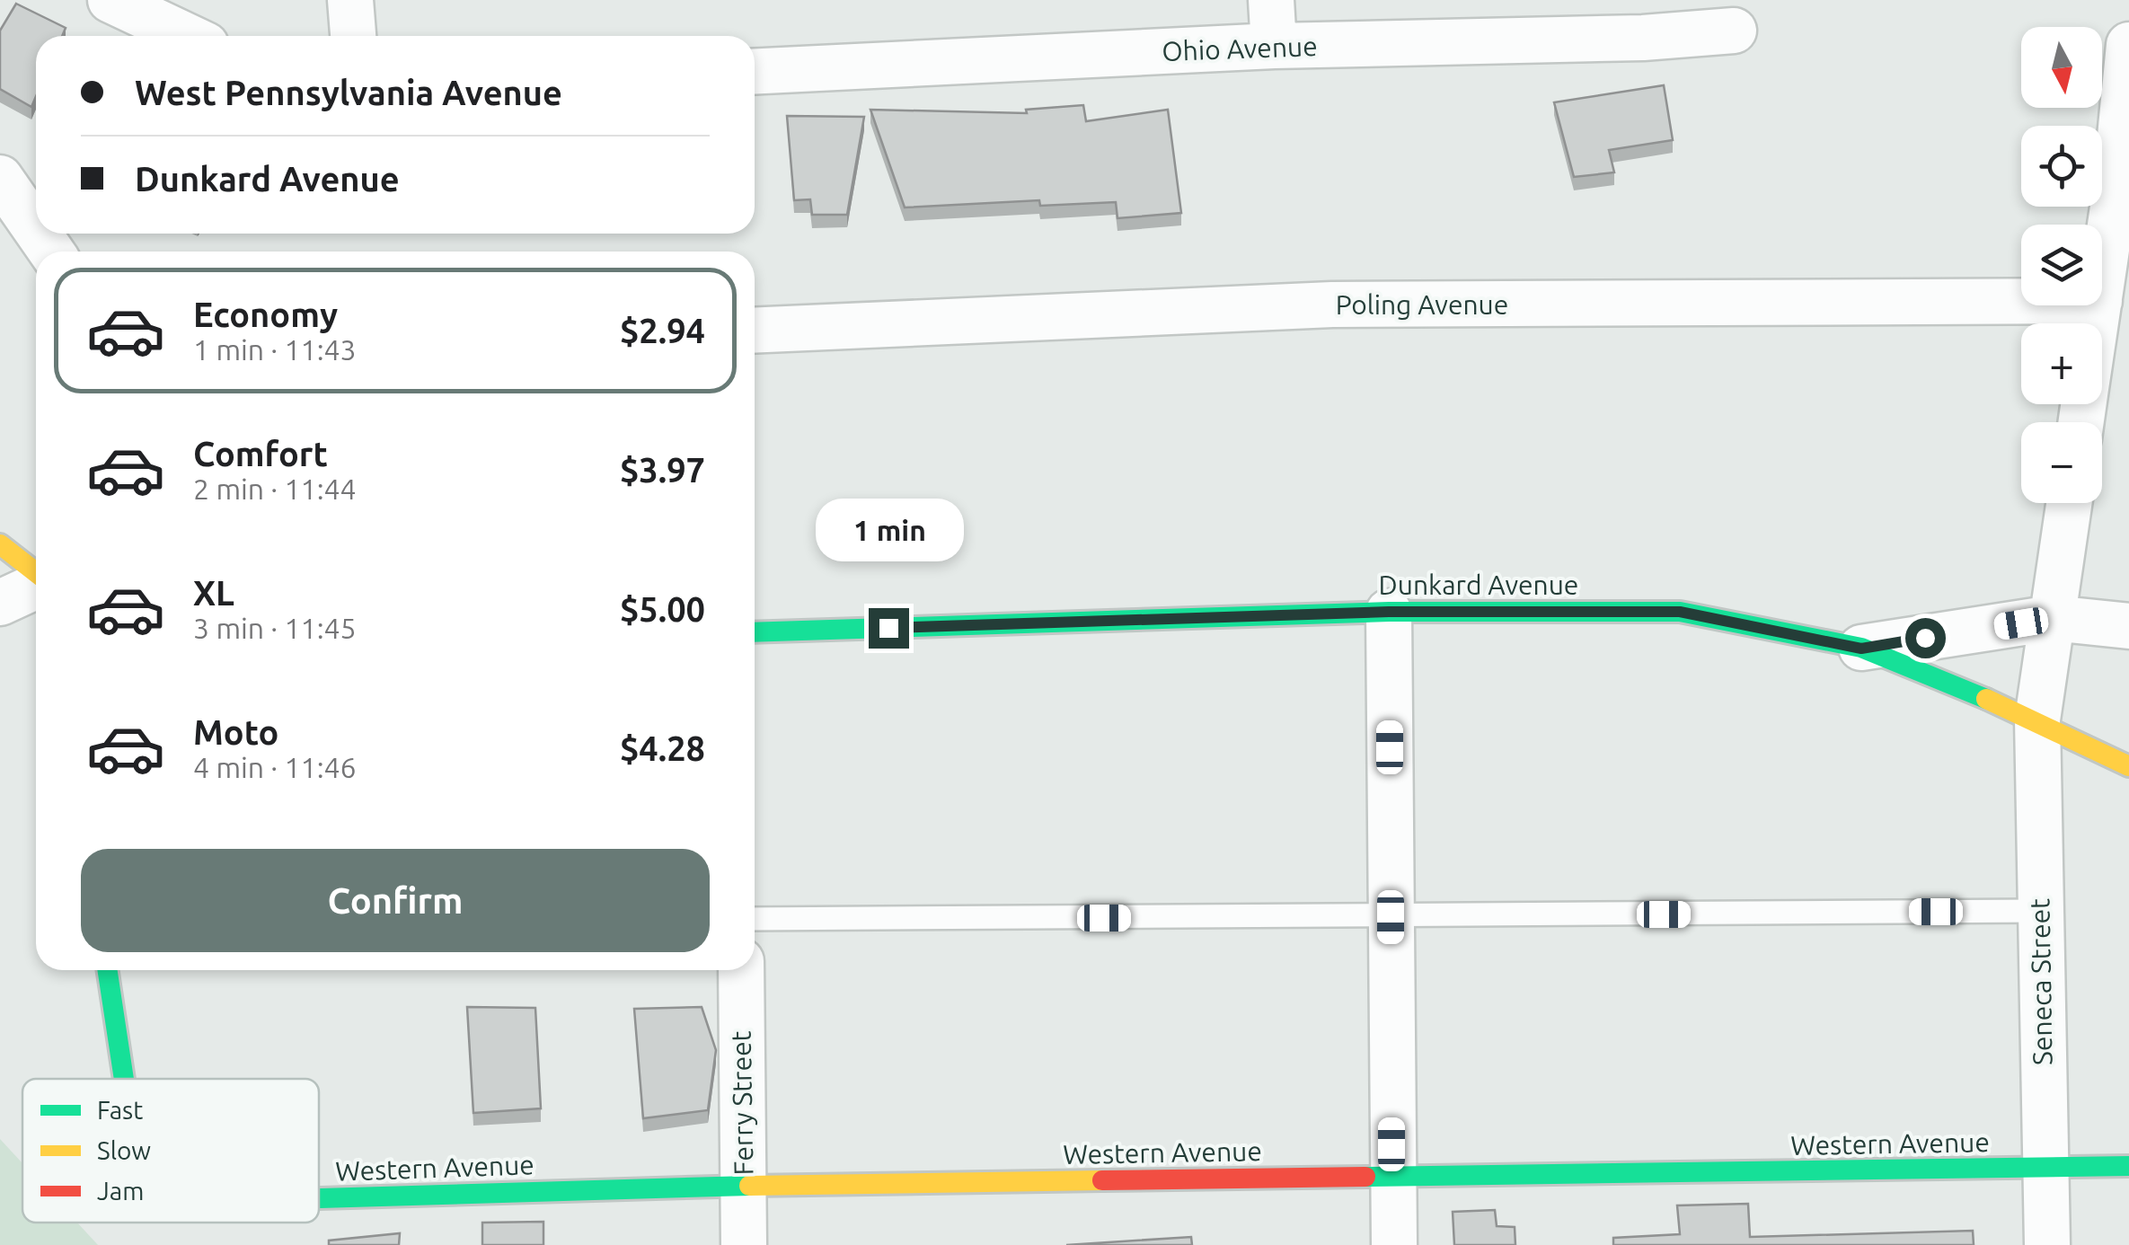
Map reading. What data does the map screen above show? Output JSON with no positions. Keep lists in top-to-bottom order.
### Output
{
  "streets": {
    "street": [
      "Ohio Avenue",
      "Poling Avenue",
      "Dunkard Avenue",
      "Seneca Street",
      "Ferry Street",
      "Western Avenue"
    ]
  },
  "crossings": [
    ["Dunkard Avenue", "Seneca Street"],
    ["Seneca Street", "Western Avenue"],
    ["Ferry Street", "Western Avenue"]
  ],
  "legend": ["Fast", "Slow", "Jam"],
  "north": "bottom",
  "page": {
    "map_buttons": ["+", "−"],
    "banner": ["West Pennsylvania Avenue", "Dunkard Avenue"],
    "list": [
      {
        "name": "Economy",
        "note": "1 min · 11:43",
        "value": "$2.94"
      },
      {
        "name": "Comfort",
        "note": "2 min · 11:44",
        "value": "$3.97"
      },
      {
        "name": "XL",
        "note": "3 min · 11:45",
        "value": "$5.00"
      },
      {
        "name": "Moto",
        "note": "4 min · 11:46",
        "value": "$4.28"
      }
    ],
    "bubble": "1 min",
    "buttons": "Confirm"
  }
}
